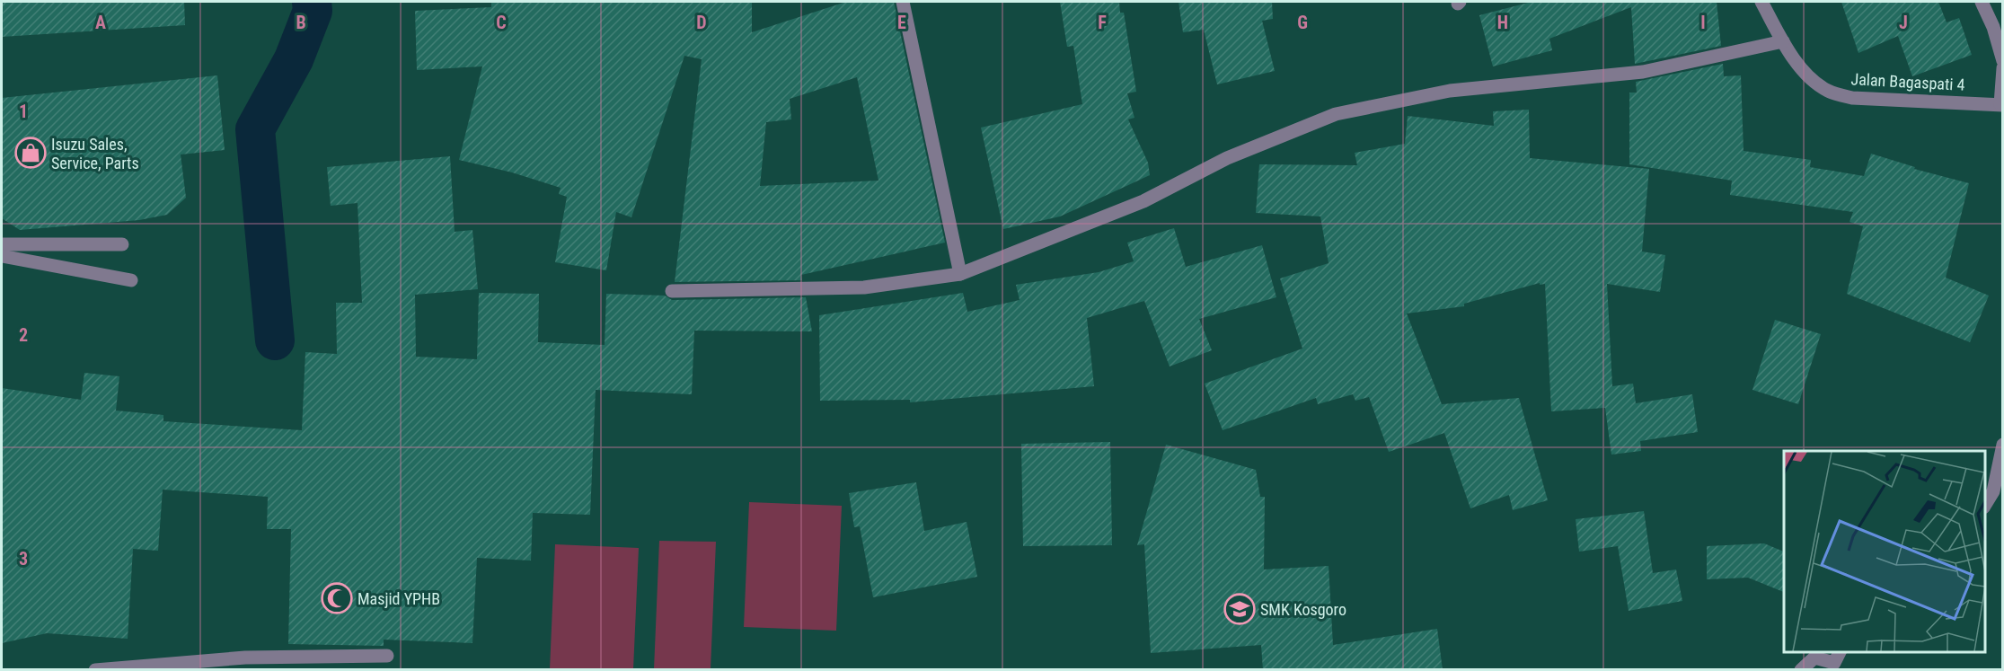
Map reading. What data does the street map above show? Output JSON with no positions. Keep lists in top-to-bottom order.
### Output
{
  "streets": {
    "street": ["Jalan Bagaspati 4"]
  },
  "places": {
    "shop": ["Isuzu Sales, Service, Parts"],
    "mosque": ["Masjid YPHB"],
    "school or university": ["SMK Kosgoro"]
  },
  "grid": {
    "columns": [
      "A",
      "B",
      "C",
      "D",
      "E",
      "F",
      "G",
      "H",
      "I",
      "J"
    ],
    "rows": ["1", "2", "3"]
  }
}
